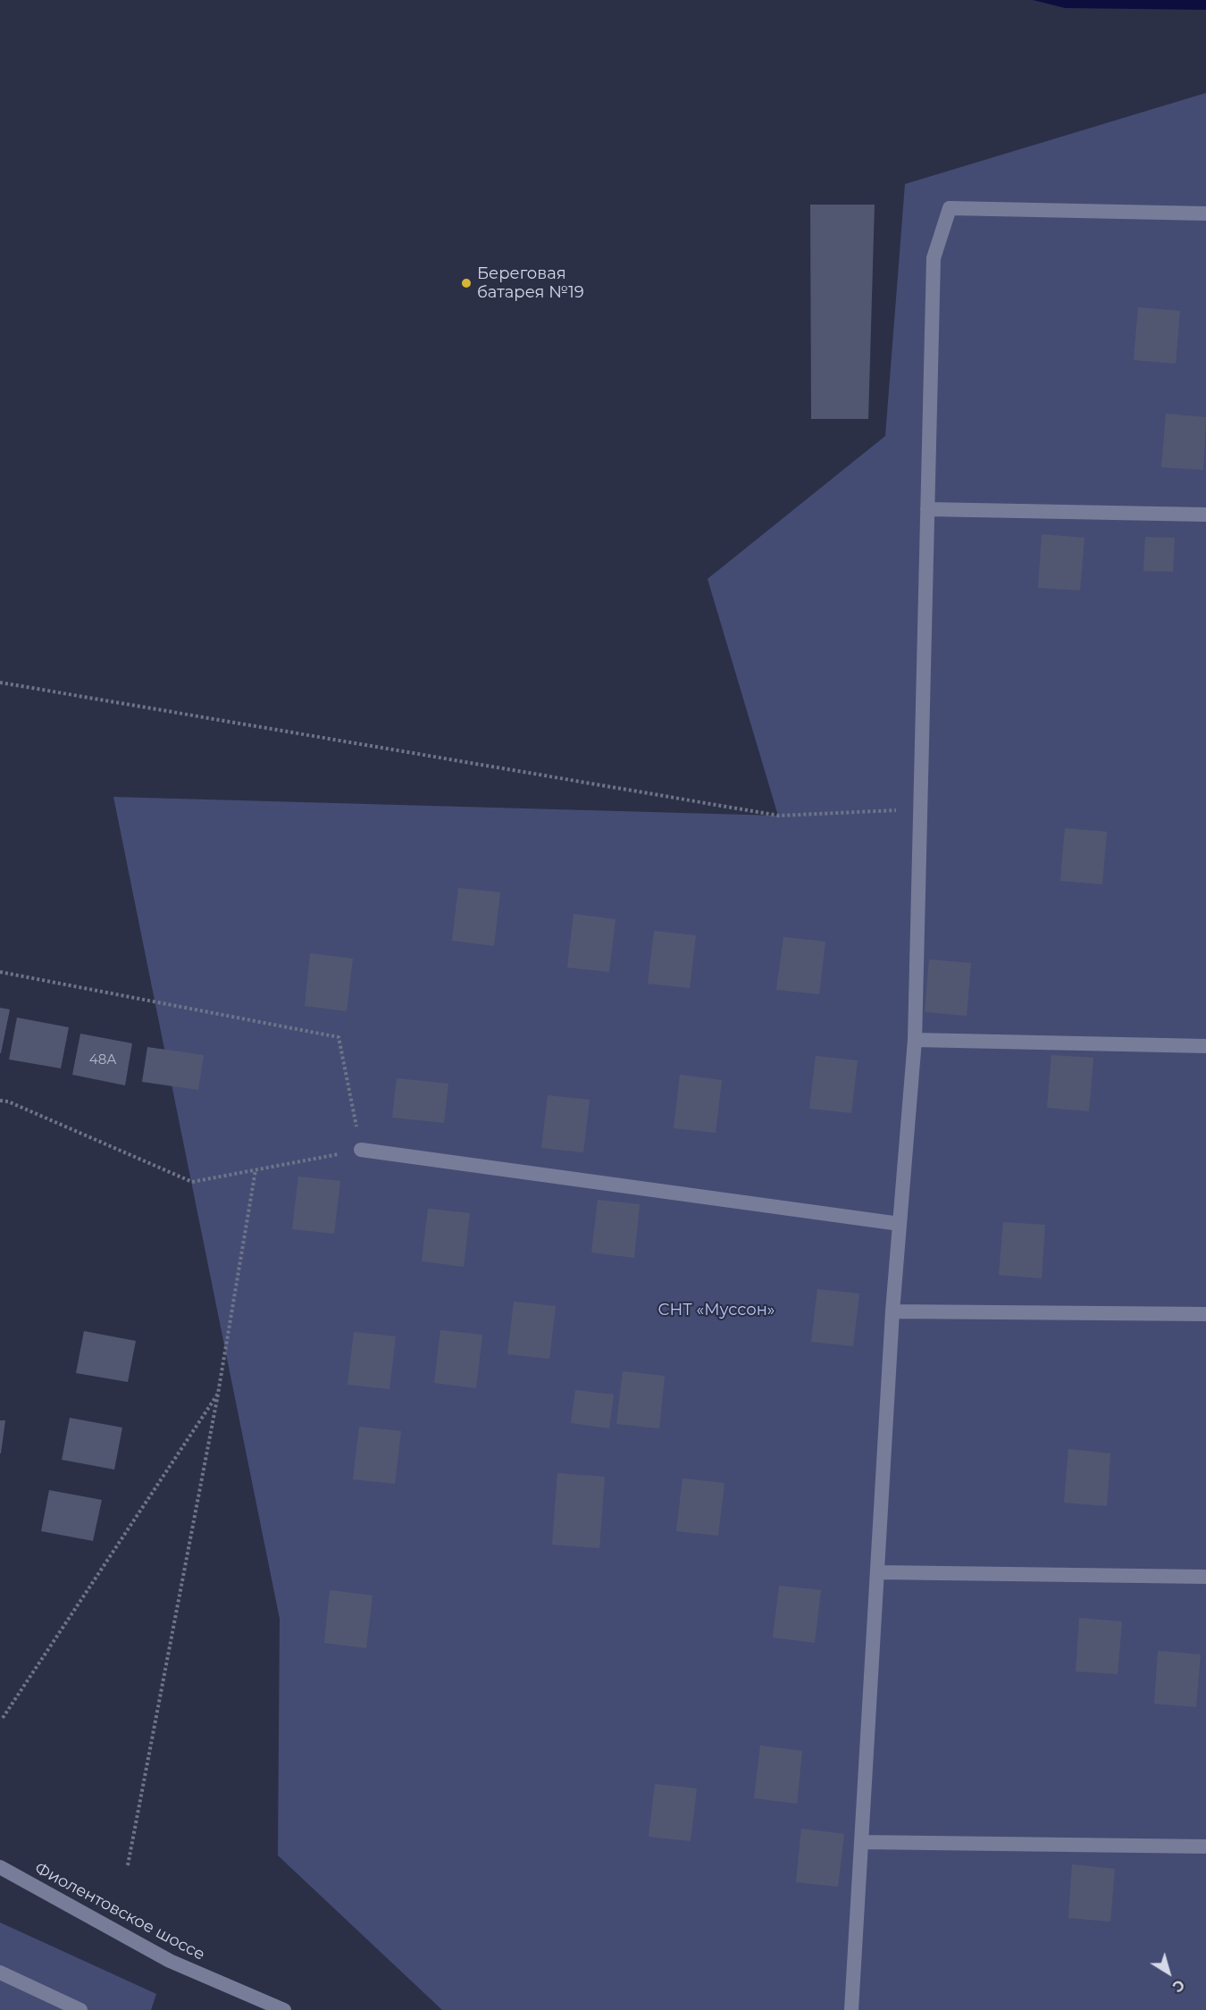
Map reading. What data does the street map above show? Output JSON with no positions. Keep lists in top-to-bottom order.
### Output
{
  "streets": {
    "main road": ["Фиолентовское шоссе"]
  },
  "parks": ["СНТ «Муссон»"],
  "places": ["Береговая батарея №19"],
  "house_numbers": ["48А"],
  "north": "bottom right"
}
